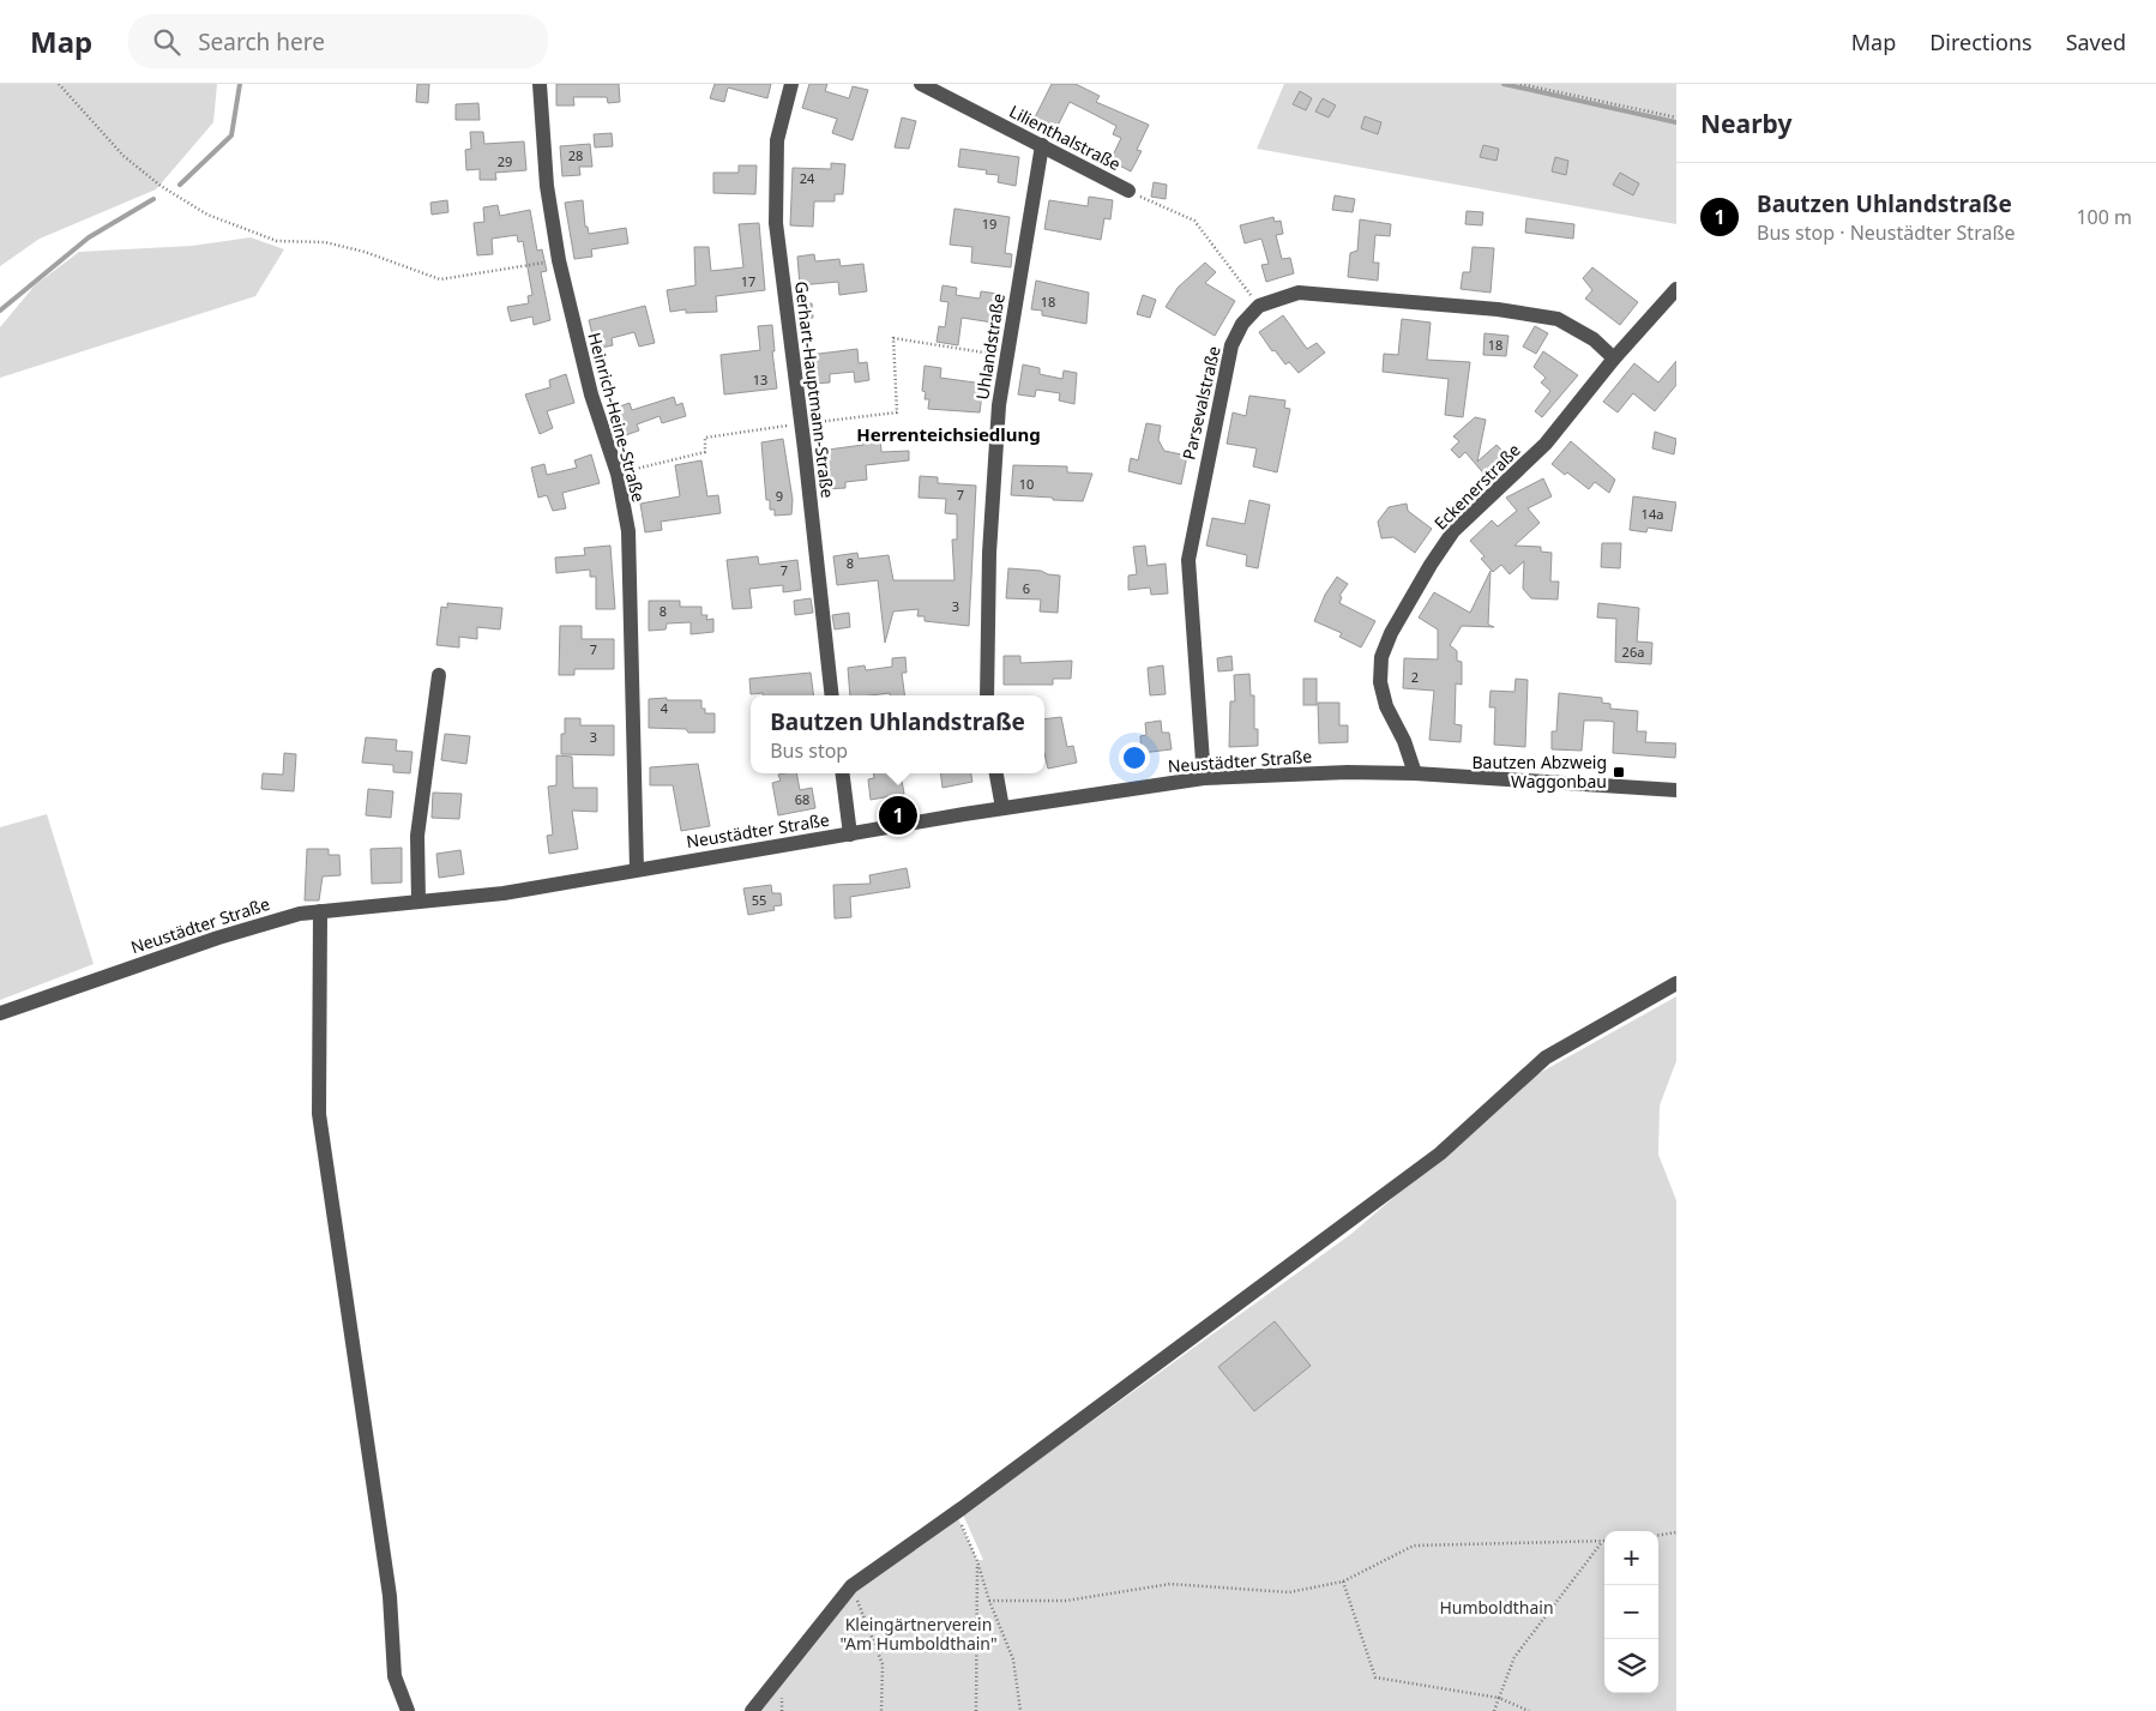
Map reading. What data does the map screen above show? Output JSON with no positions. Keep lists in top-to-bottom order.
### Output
{
  "streets": {
    "street": [
      "Lilienthalstraße",
      "Uhlandstraße",
      "Gerhart-Hauptmann-Straße",
      "Parsevalstraße",
      "Heinrich-Heine-Straße",
      "Eckenerstraße",
      "Neustädter Straße"
    ]
  },
  "crossings": [
    ["Lilienthalstraße", "Uhlandstraße"],
    ["Parsevalstraße", "Neustädter Straße"],
    ["Heinrich-Heine-Straße", "Neustädter Straße"],
    ["Eckenerstraße", "Neustädter Straße"]
  ],
  "districts": ["Herrenteichsiedlung"],
  "parks": ["Humboldthain", "Kleingärtnerverein \"Am Humboldthain\""],
  "places": {
    "transit": ["Bautzen Abzweig Waggonbau"]
  },
  "house_numbers": [
    "28",
    "29",
    "24",
    "19",
    "17",
    "18",
    "18",
    "13",
    "10",
    "7",
    "9",
    "14a",
    "8",
    "7",
    "6",
    "3",
    "8",
    "7",
    "26a",
    "2",
    "4",
    "3",
    "68",
    "55"
  ],
  "page": {
    "header": "Map",
    "search": "Search here",
    "nav": ["Map", "Directions", "Saved"],
    "heading": "Nearby",
    "list": [
      {
        "mark": "1",
        "name": "Bautzen Uhlandstraße",
        "note": "Bus stop · Neustädter Straße",
        "value": "100 m"
      }
    ],
    "popup": ["Bautzen Uhlandstraße", "Bus stop"],
    "pins": "1",
    "map_buttons": ["+", "−"]
  }
}
